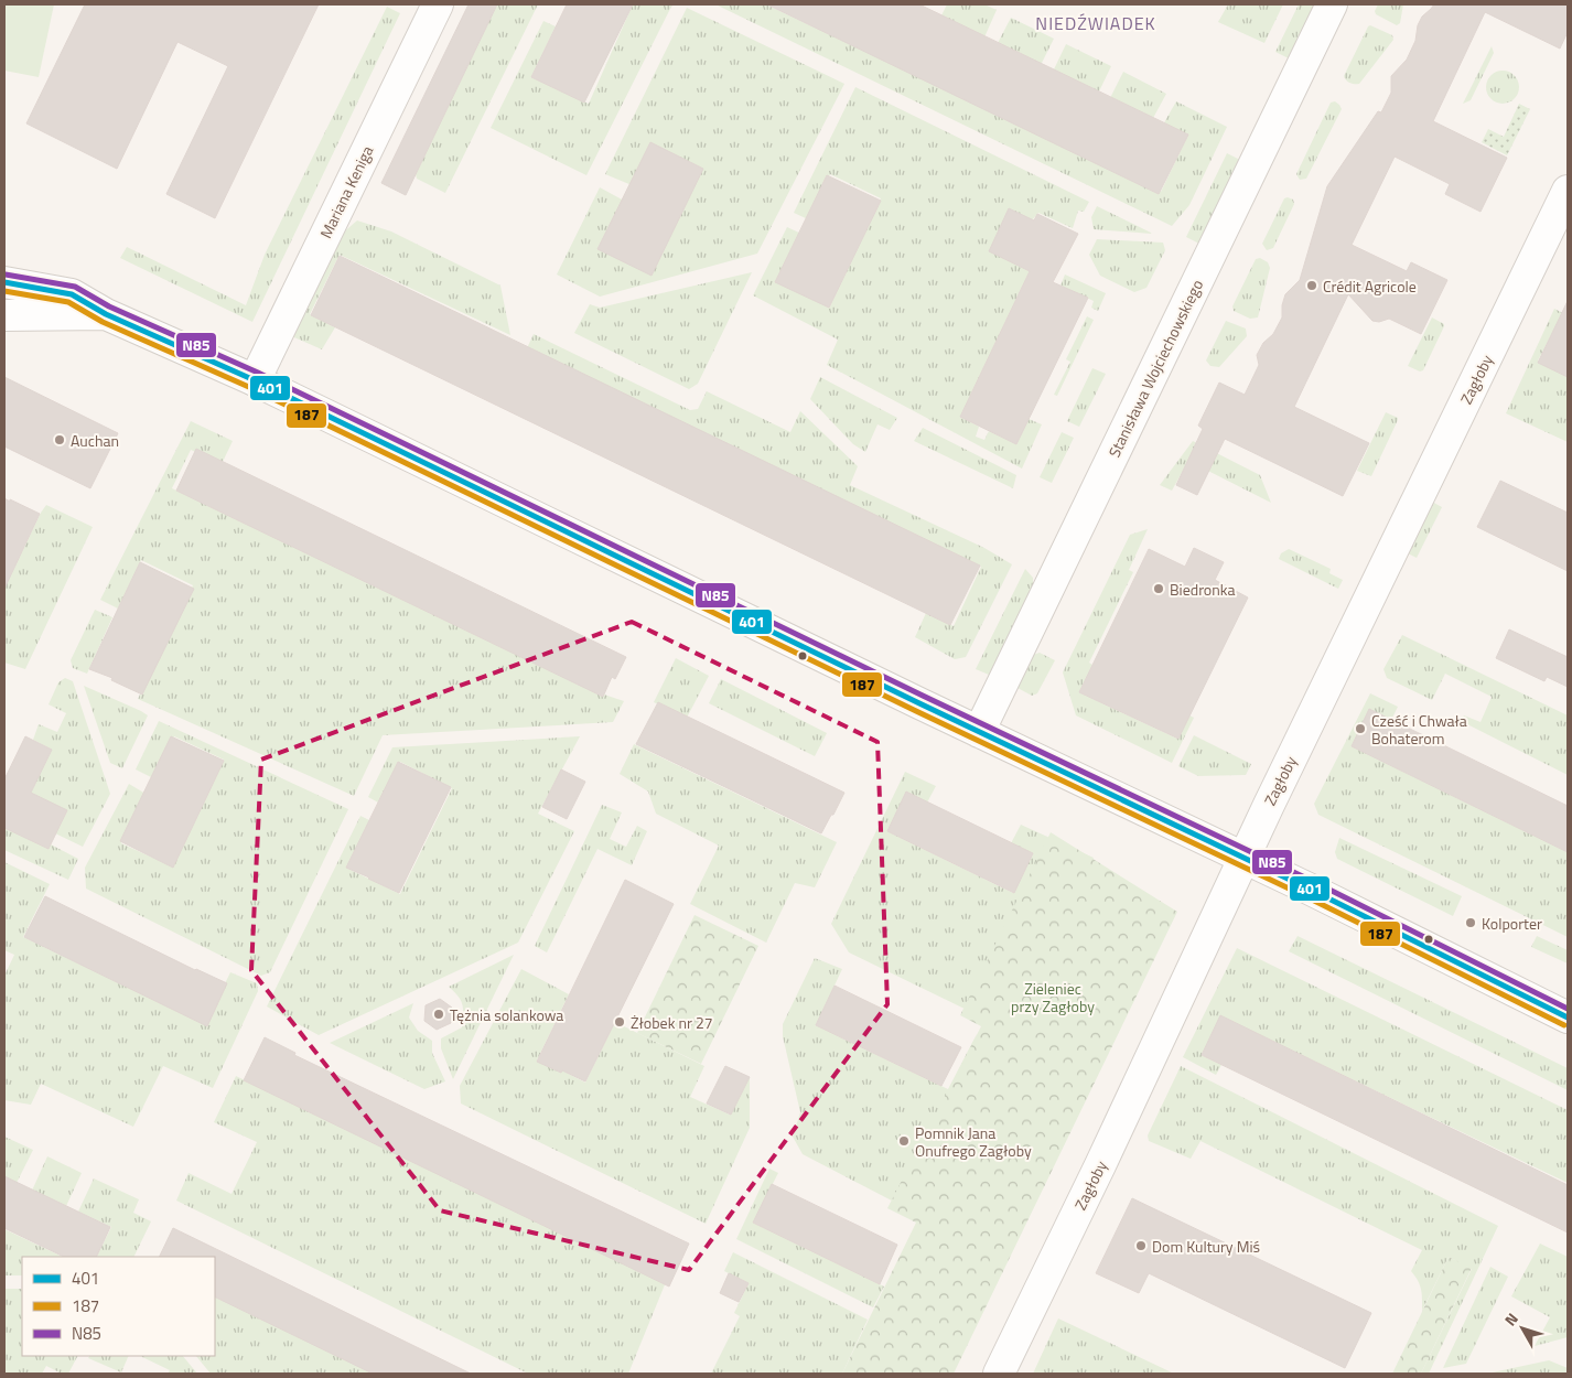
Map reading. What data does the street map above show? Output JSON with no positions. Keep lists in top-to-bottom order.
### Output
{
  "streets": {
    "street": ["Mariana Keniga", "Stanisława Wojciechowskiego", "Zagłoby"]
  },
  "districts": ["NIEDŹWIADEK"],
  "parks": ["Zieleniec przy Zagłoby"],
  "places": [
    "Crédit Agricole",
    "Auchan",
    "Biedronka",
    "Cześć i Chwała Bohaterom",
    "Kolporter",
    "Tężnia solankowa",
    "Żłobek nr 27",
    "Pomnik Jana Onufrego Zagłoby",
    "Dom Kultury Miś"
  ],
  "lines": ["transit line N85", "transit line 401", "transit line 187"],
  "legend": ["401", "187", "N85"],
  "north": "top left"
}
